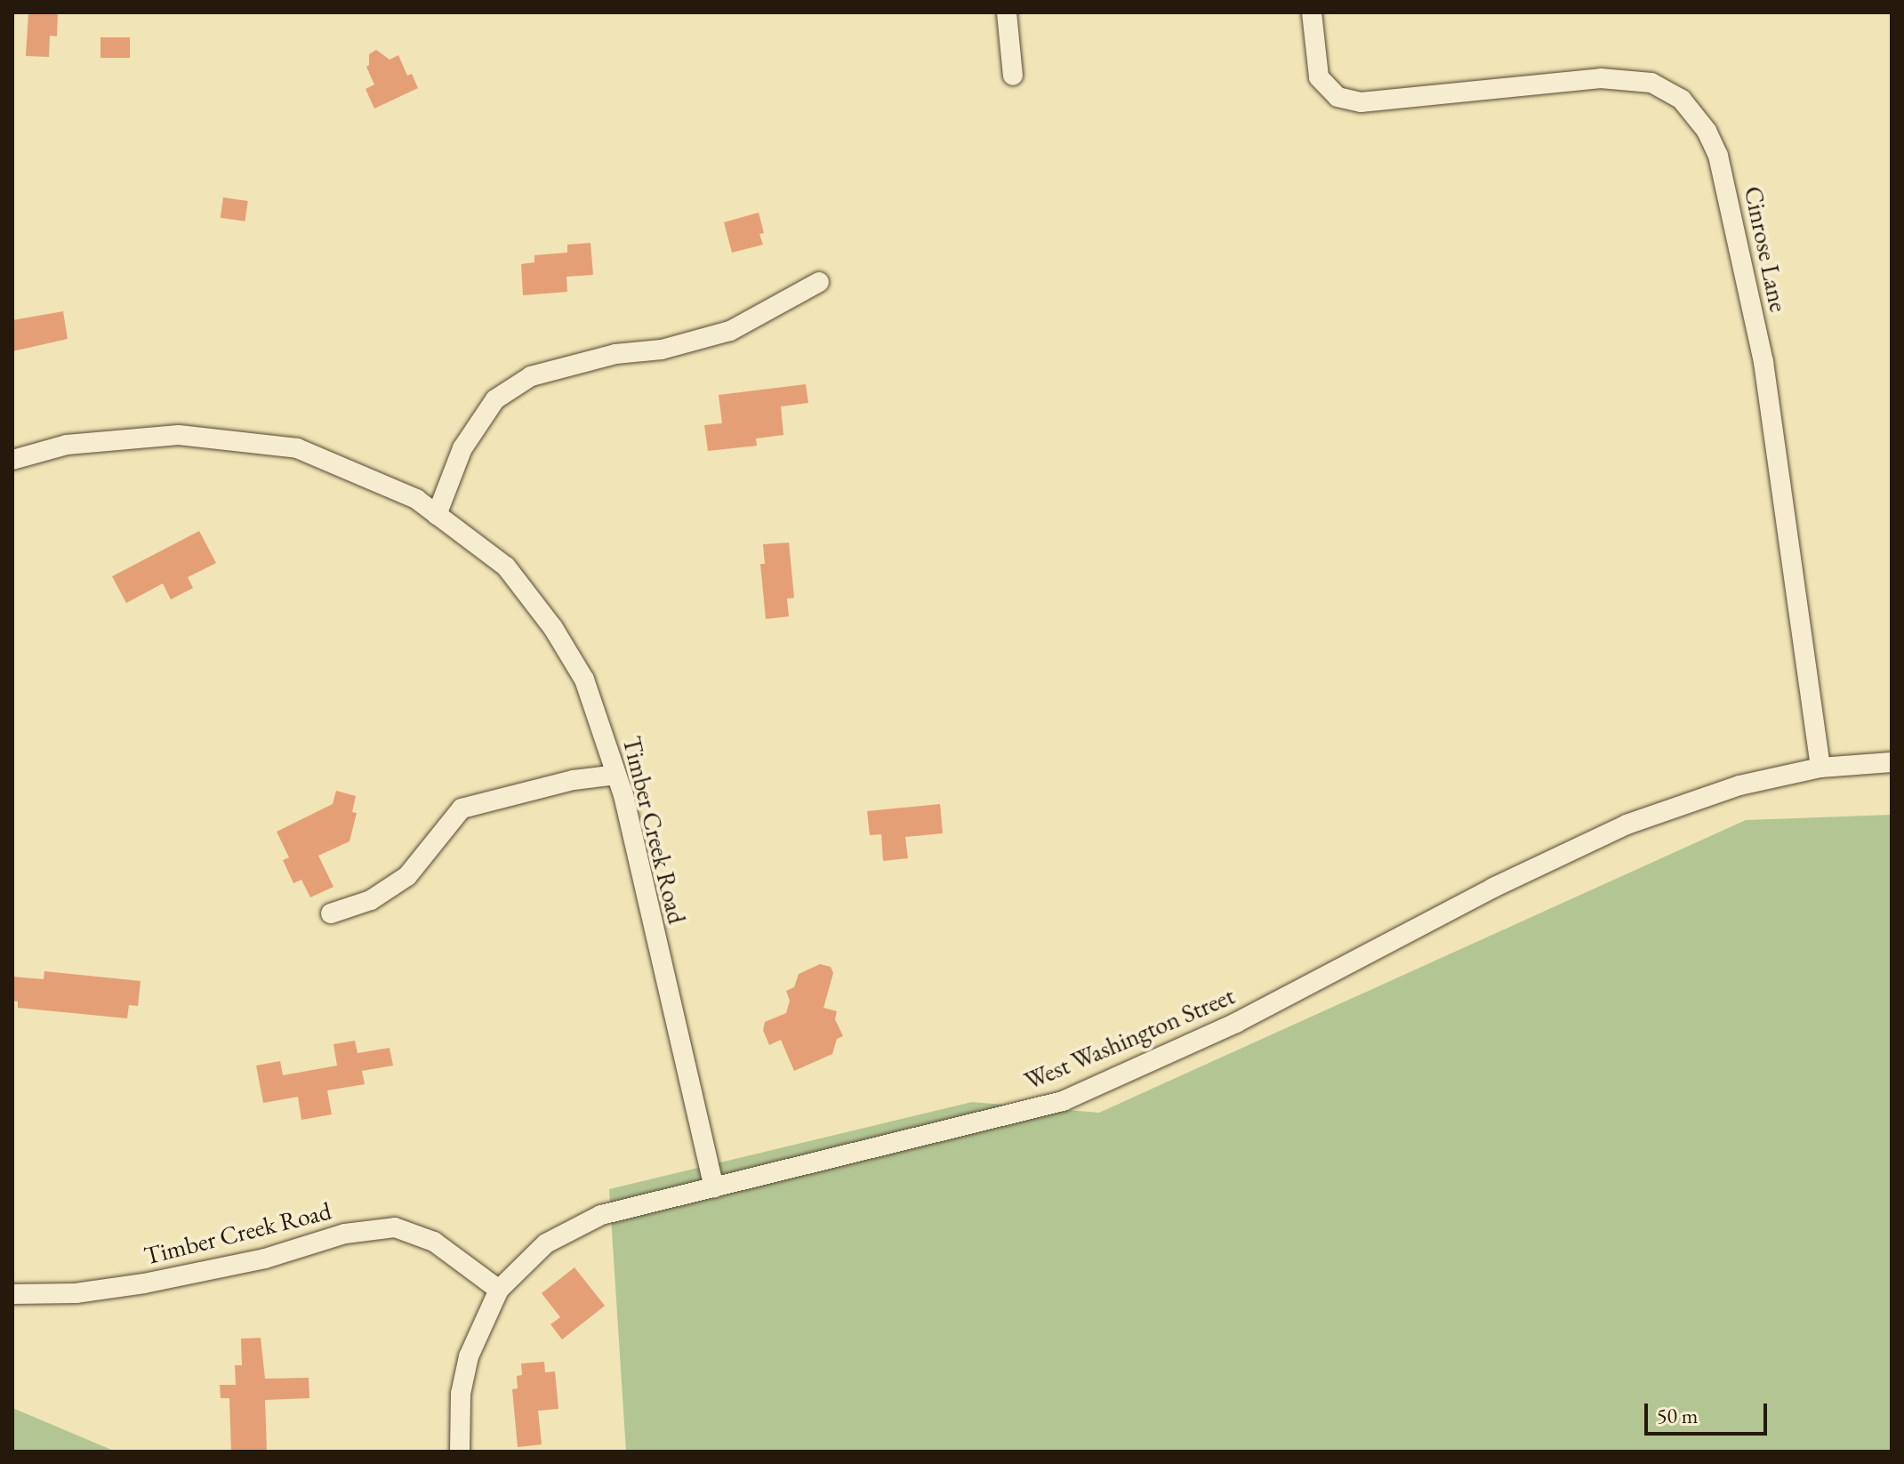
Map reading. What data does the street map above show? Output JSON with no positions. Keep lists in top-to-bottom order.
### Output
{
  "streets": {
    "street": ["Cinrose Lane", "Timber Creek Road", "West Washington Street"]
  },
  "crossings": [
    ["Cinrose Lane", "West Washington Street"],
    ["Timber Creek Road", "West Washington Street"]
  ],
  "scale_bar": "50 m"
}
